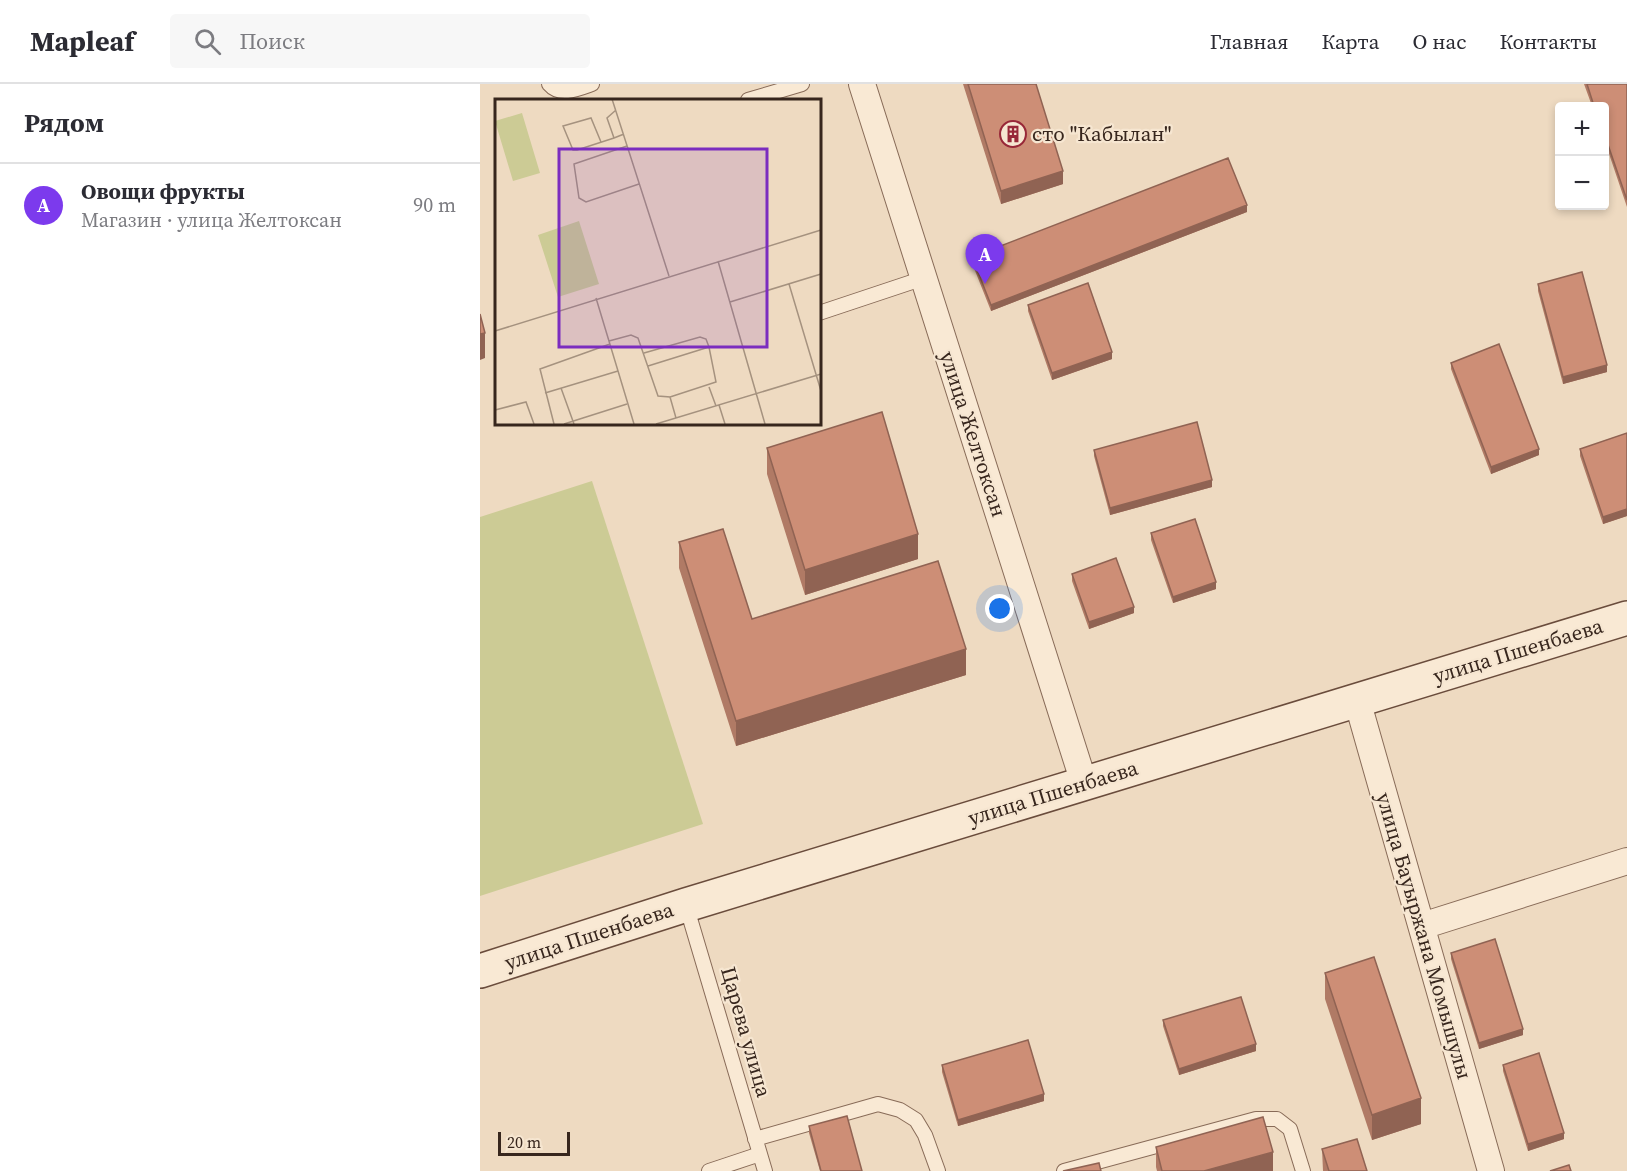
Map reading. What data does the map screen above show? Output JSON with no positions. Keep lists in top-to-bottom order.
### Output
{
  "streets": {
    "street": ["улица Желтоксан", "улица Пшенбаева", "улица Бауыржана Момышулы"],
    "lane": ["Царева улица"]
  },
  "crossings": [
    ["улица Желтоксан", "улица Пшенбаева"],
    ["улица Пшенбаева", "улица Бауыржана Момышулы"],
    ["улица Пшенбаева", "Царева улица"]
  ],
  "places": {
    "building": ["сто \"Кабылан\""]
  },
  "scale_bar": "20 m",
  "page": {
    "header": "Mapleaf",
    "search": "Поиск",
    "nav": [
      "Главная",
      "Карта",
      "О нас",
      "Контакты"
    ],
    "heading": "Рядом",
    "map_buttons": ["+", "−"],
    "list": [
      {
        "mark": "A",
        "name": "Овощи фрукты",
        "note": "Магазин · улица Желтоксан",
        "value": "90 m"
      }
    ],
    "pins": "A",
    "scale": "20 m"
  }
}
